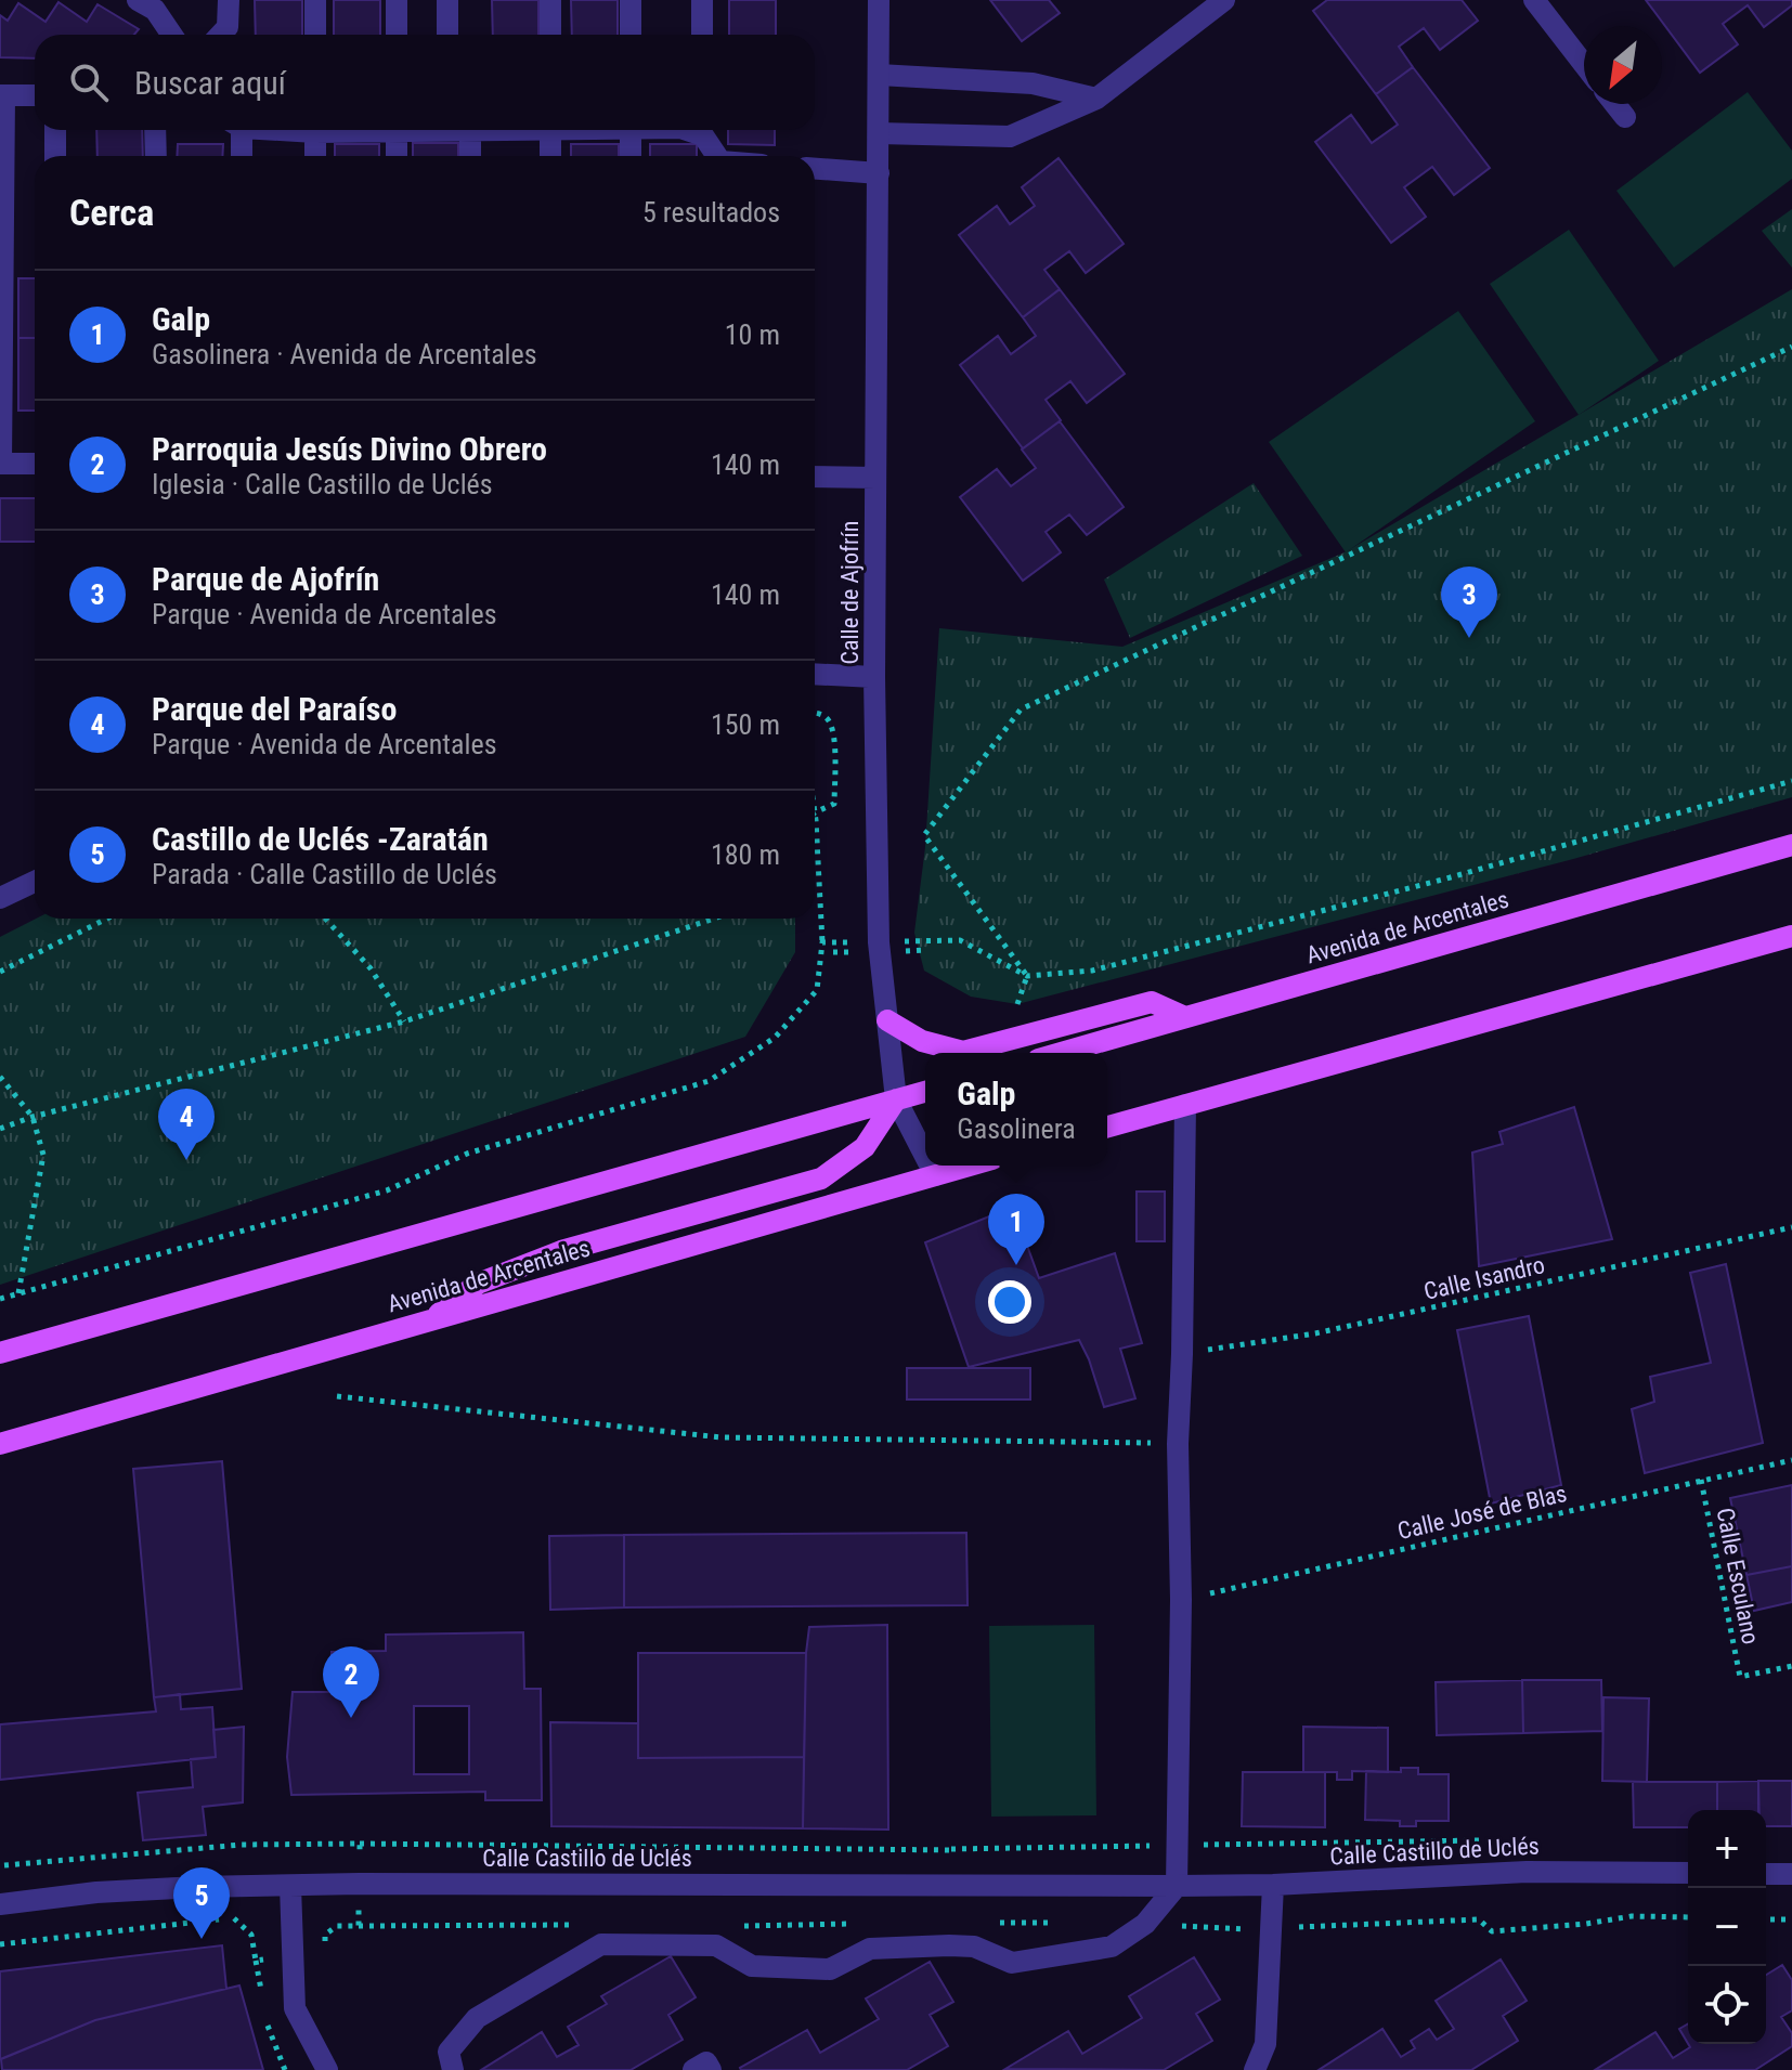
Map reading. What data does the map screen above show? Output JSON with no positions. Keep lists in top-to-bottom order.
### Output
{
  "streets": {
    "main road": ["Avenida de Arcentales"],
    "street": ["Calle de Ajofrín", "Calle Castillo de Uclés"],
    "path": ["Calle Isandro", "Calle José de Blas", "Calle Esculano"]
  },
  "crossings": [
    ["Calle de Ajofrín", "Avenida de Arcentales"],
    ["Calle José de Blas", "Calle Esculano"]
  ],
  "north": "bottom left",
  "page": {
    "search": "Buscar aquí",
    "heading": ["Cerca", "5 resultados"],
    "list": [
      {
        "mark": "1",
        "name": "Galp",
        "note": "Gasolinera · Avenida de Arcentales",
        "value": "10 m"
      },
      {
        "mark": "2",
        "name": "Parroquia Jesús Divino Obrero",
        "note": "Iglesia · Calle Castillo de Uclés",
        "value": "140 m"
      },
      {
        "mark": "3",
        "name": "Parque de Ajofrín",
        "note": "Parque · Avenida de Arcentales",
        "value": "140 m"
      },
      {
        "mark": "4",
        "name": "Parque del Paraíso",
        "note": "Parque · Avenida de Arcentales",
        "value": "150 m"
      },
      {
        "mark": "5",
        "name": "Castillo de Uclés -Zaratán",
        "note": "Parada · Calle Castillo de Uclés",
        "value": "180 m"
      }
    ],
    "pins": [
      "3",
      "4",
      "1",
      "2",
      "5"
    ],
    "popup": ["Galp", "Gasolinera"],
    "map_buttons": ["+", "−"]
  }
}
